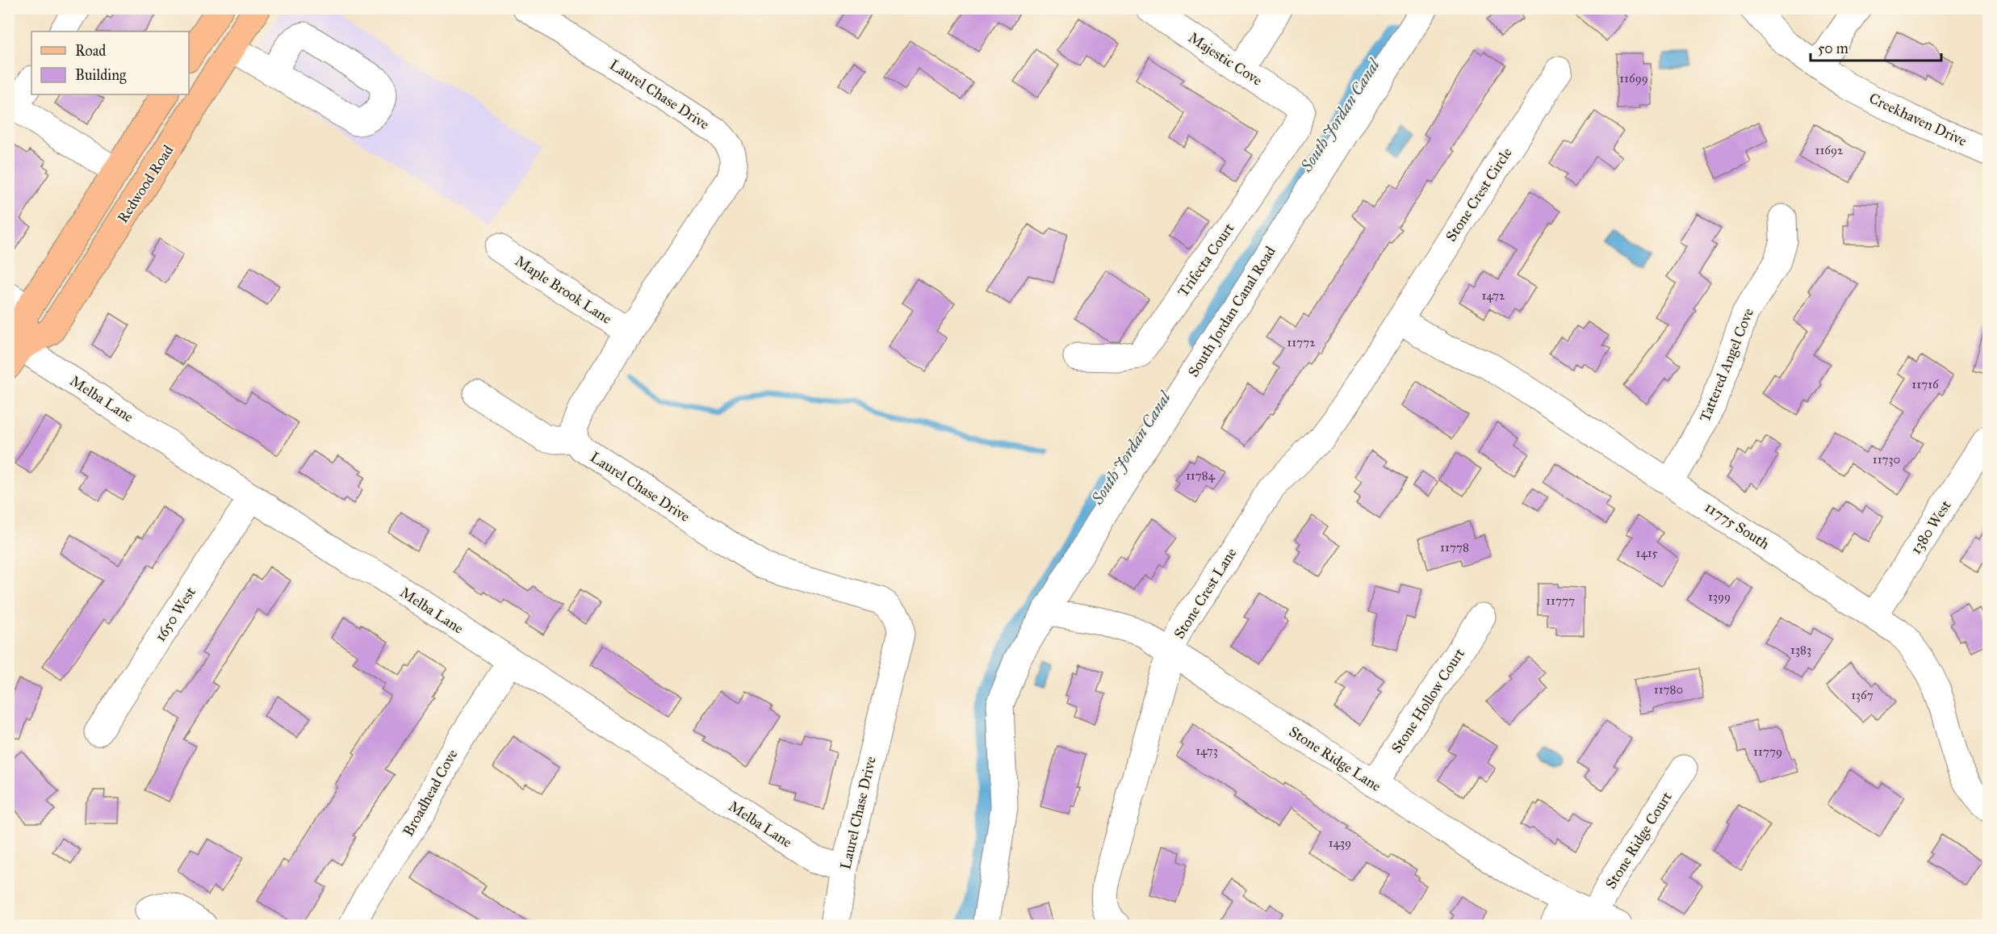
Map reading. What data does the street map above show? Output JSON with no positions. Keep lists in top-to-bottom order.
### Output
{
  "streets": {
    "main road": ["Redwood Road"],
    "street": [
      "Majestic Cove",
      "Laurel Chase Drive",
      "Creekhaven Drive",
      "Stone Crest Circle",
      "Trifecta Court",
      "Maple Brook Lane",
      "South Jordan Canal Road",
      "Tattered Angel Cove",
      "Melba Lane",
      "11775 South",
      "1380 West",
      "Stone Crest Lane",
      "1650 West",
      "Stone Hollow Court",
      "Stone Ridge Lane",
      "Broadhead Cove",
      "Stone Ridge Court"
    ]
  },
  "crossings": [
    ["Majestic Cove", "Trifecta Court"],
    ["Laurel Chase Drive", "Maple Brook Lane"],
    ["Laurel Chase Drive", "Melba Lane"],
    ["Redwood Road", "Melba Lane"],
    ["Stone Crest Circle", "11775 South"],
    ["Stone Crest Circle", "Stone Crest Lane"],
    ["South Jordan Canal Road", "Stone Ridge Lane"],
    ["Tattered Angel Cove", "11775 South"],
    ["Melba Lane", "1650 West"],
    ["Melba Lane", "Broadhead Cove"],
    ["11775 South", "1380 West"],
    ["11775 South", "Stone Crest Lane"],
    ["Stone Crest Lane", "Stone Ridge Lane"],
    ["Stone Hollow Court", "Stone Ridge Lane"],
    ["Stone Ridge Lane", "Stone Ridge Court"]
  ],
  "water": ["South Jordan Canal"],
  "house_numbers": [
    "11699",
    "11692",
    "1472",
    "11772",
    "11716",
    "11730",
    "11784",
    "11778",
    "1415",
    "1399",
    "11777",
    "1383",
    "11780",
    "1367",
    "1473",
    "11779",
    "1439"
  ],
  "legend": ["Road", "Building"],
  "scale_bar": "50 m"
}
